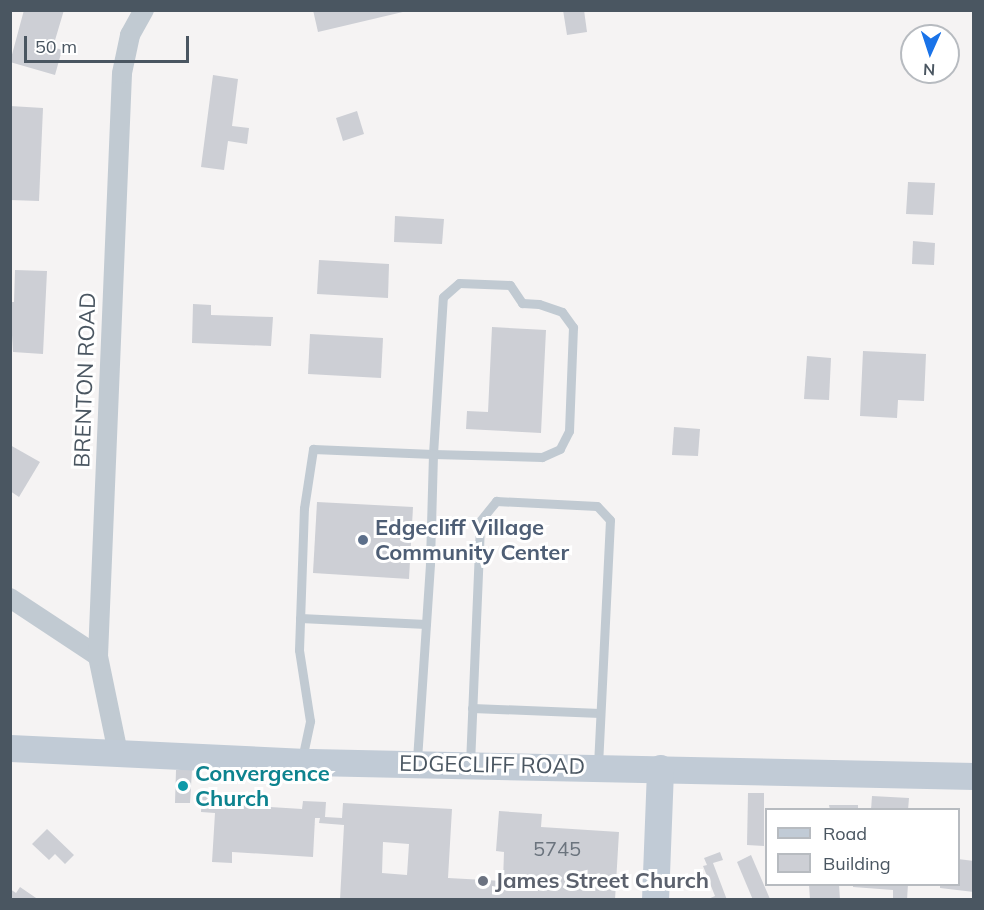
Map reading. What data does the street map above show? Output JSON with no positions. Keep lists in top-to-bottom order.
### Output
{
  "streets": {
    "street": ["BRENTON ROAD", "EDGECLIFF ROAD"]
  },
  "crossings": [
    ["BRENTON ROAD", "EDGECLIFF ROAD"]
  ],
  "places": ["Edgecliff Village Community Center", "Convergence Church", "James Street Church"],
  "house_numbers": ["5745"],
  "legend": ["Road", "Building"],
  "scale_bar": "50 m",
  "north": "bottom"
}
